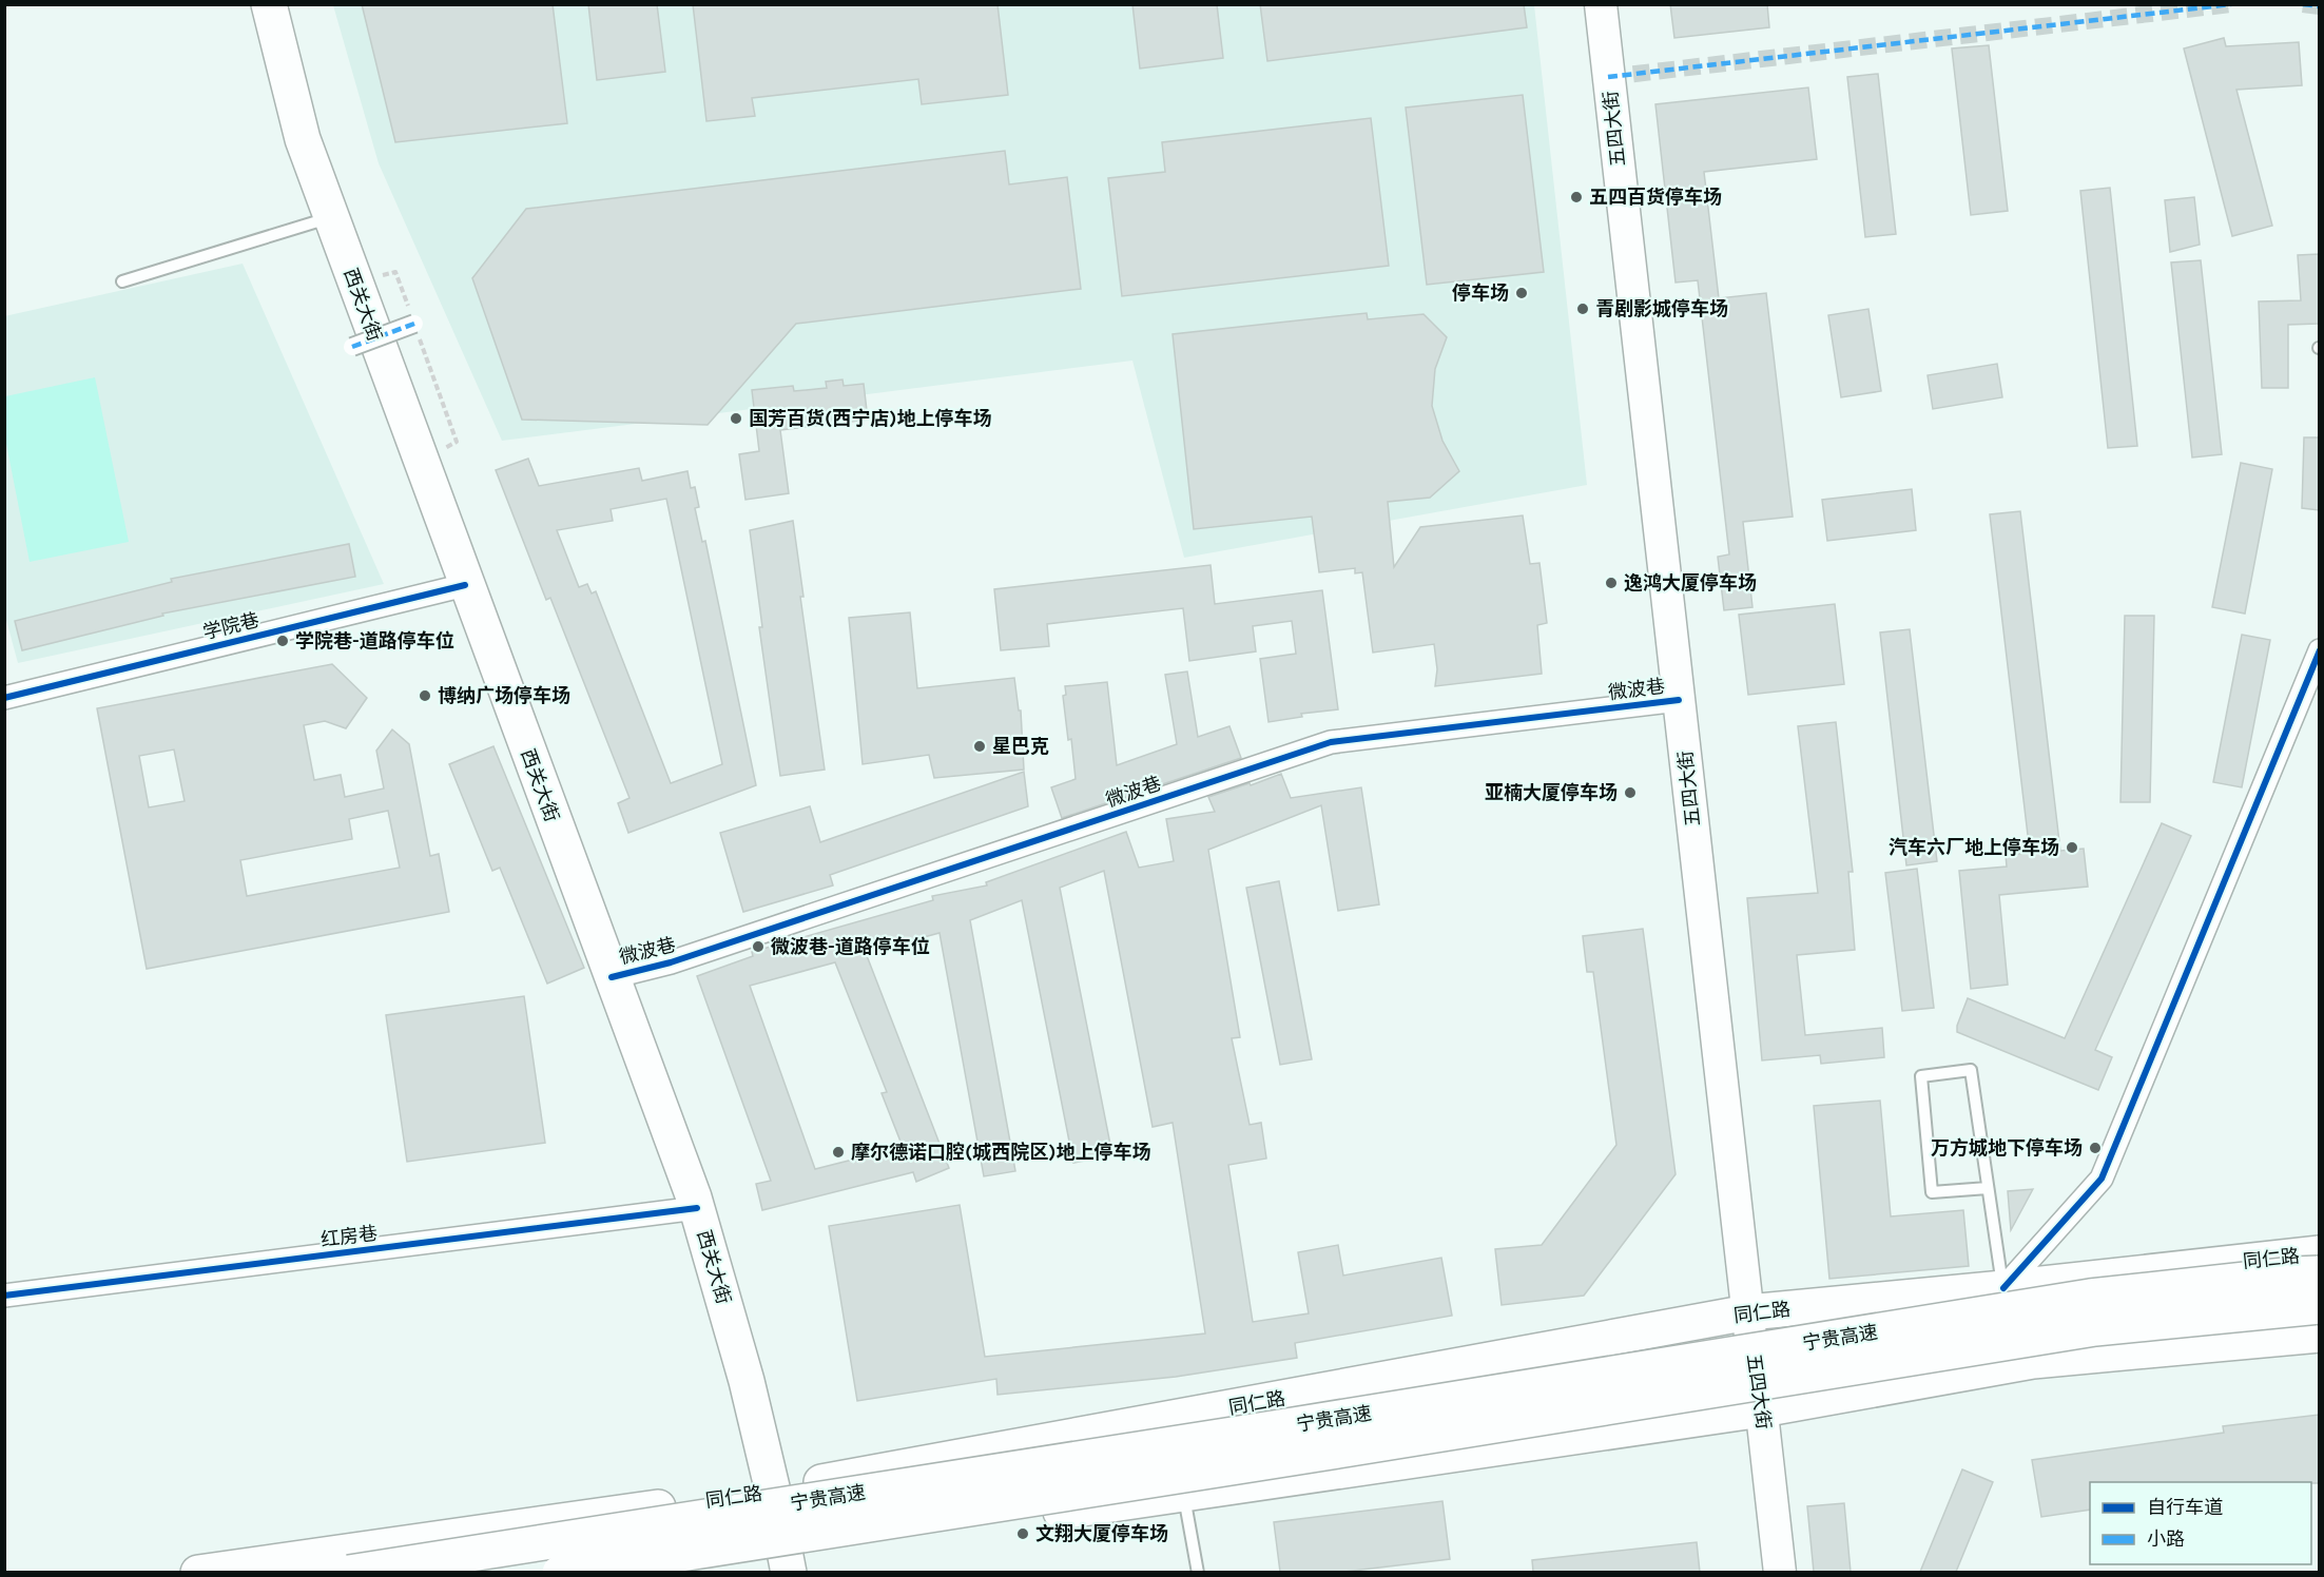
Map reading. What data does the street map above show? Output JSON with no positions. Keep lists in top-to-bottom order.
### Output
{
  "streets": {
    "main road": [
      "五四大街",
      "西关大街",
      "同仁路",
      "宁贵高速"
    ],
    "street": ["学院巷", "微波巷", "红房巷"]
  },
  "crossings": [
    ["五四大街", "微波巷"],
    ["五四大街", "同仁路"],
    ["西关大街", "学院巷"],
    ["西关大街", "微波巷"],
    ["西关大街", "红房巷"],
    ["西关大街", "同仁路"]
  ],
  "places": [
    "五四百货停车场",
    "停车场",
    "青剧影城停车场",
    "国芳百货(西宁店)地上停车场",
    "逸鸿大厦停车场",
    "学院巷-道路停车位",
    "博纳广场停车场",
    "星巴克",
    "亚楠大厦停车场",
    "汽车六厂地上停车场",
    "微波巷-道路停车位",
    "万方城地下停车场",
    "摩尔德诺口腔(城西院区)地上停车场",
    "文翔大厦停车场"
  ],
  "legend": ["自行车道", "小路"]
}
